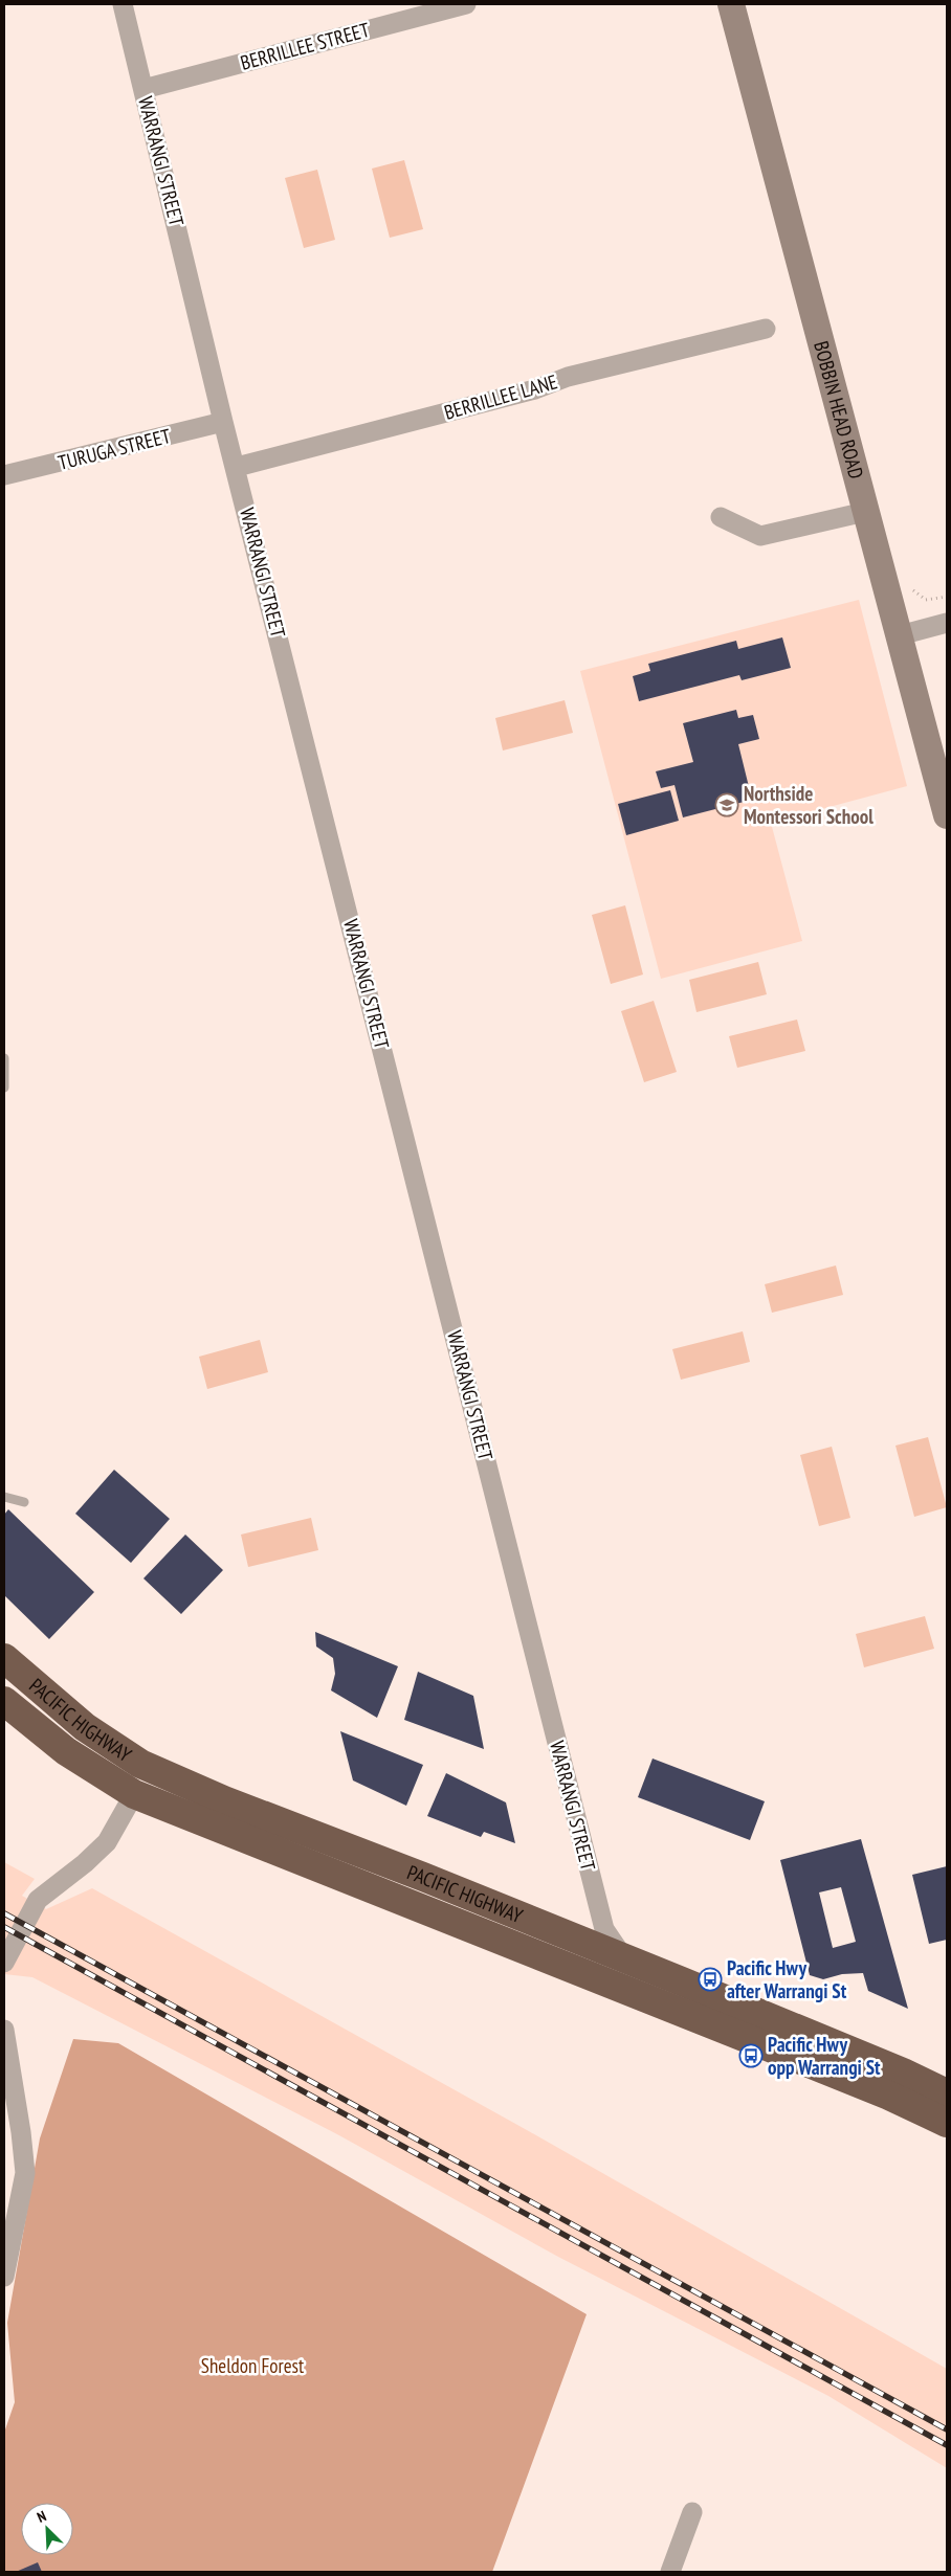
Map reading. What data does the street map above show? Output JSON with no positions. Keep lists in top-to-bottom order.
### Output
{
  "streets": {
    "highway": ["PACIFIC HIGHWAY"],
    "main road": ["BOBBIN HEAD ROAD"],
    "street": [
      "BERRILLEE STREET",
      "WARRANGI STREET",
      "BERRILLEE LANE",
      "TURUGA STREET"
    ]
  },
  "crossings": [
    ["BERRILLEE STREET", "WARRANGI STREET"],
    ["WARRANGI STREET", "BERRILLEE LANE"],
    ["WARRANGI STREET", "TURUGA STREET"],
    ["WARRANGI STREET", "PACIFIC HIGHWAY"]
  ],
  "parks": ["Sheldon Forest"],
  "places": {
    "school or university": ["Northside Montessori School"],
    "bus stop": ["Pacific Hwy after Warrangi St", "Pacific Hwy opp Warrangi St"]
  },
  "north": "top left"
}
